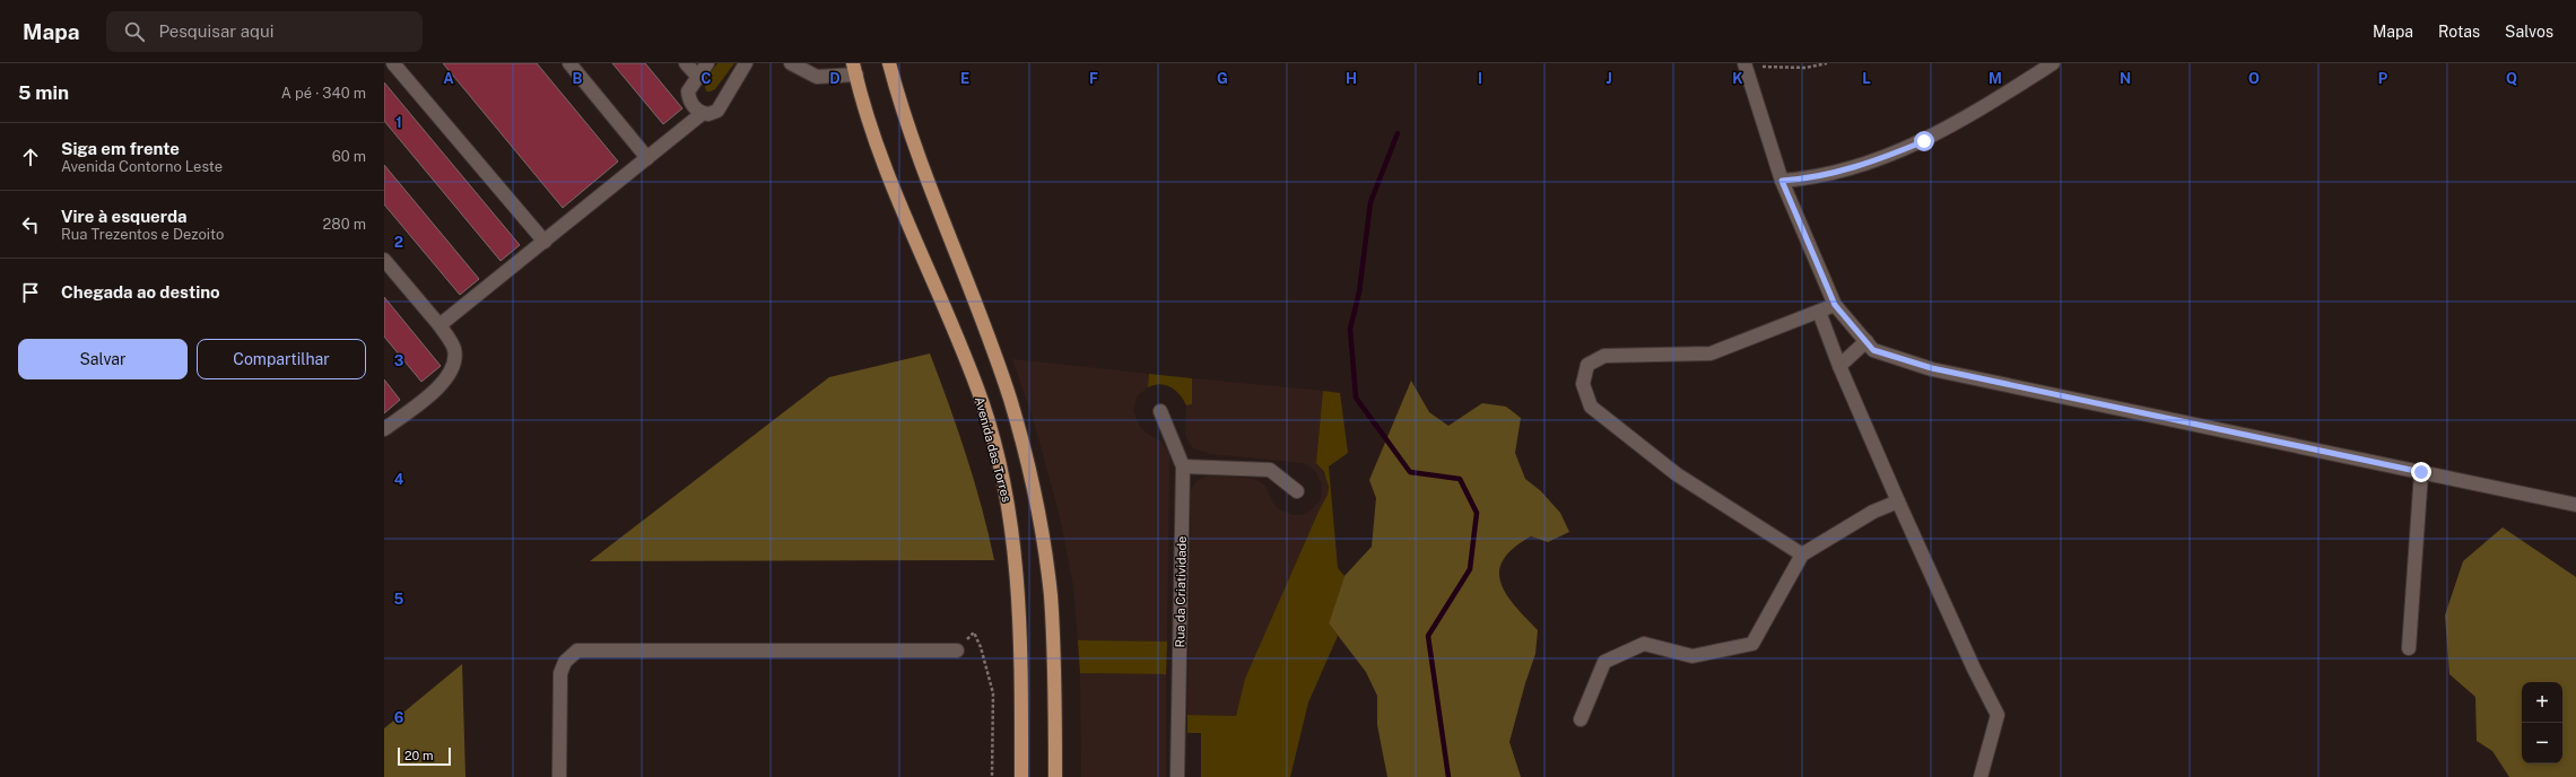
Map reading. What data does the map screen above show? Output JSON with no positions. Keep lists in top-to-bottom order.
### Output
{
  "streets": {
    "main road": ["Avenida das Torres"],
    "street": ["Rua da Criatividade"]
  },
  "scale_bar": "20 m",
  "page": {
    "header": "Mapa",
    "search": "Pesquisar aqui",
    "nav": ["Mapa", "Rotas", "Salvos"],
    "heading": ["5 min", "A pé · 340 m"],
    "list": [
      ["Siga em frente", "Avenida Contorno Leste", "60 m"],
      ["Vire à esquerda", "Rua Trezentos e Dezoito", "280 m"],
      "Chegada ao destino"
    ],
    "buttons": ["Salvar", "Compartilhar"],
    "map_buttons": ["+", "−"],
    "scale": "20 m"
  },
  "grid": {
    "columns": [
      "A",
      "B",
      "C",
      "D",
      "E",
      "F",
      "G",
      "H",
      "I",
      "J",
      "K",
      "L",
      "M",
      "N",
      "O",
      "P",
      "Q"
    ],
    "rows": [
      "1",
      "2",
      "3",
      "4",
      "5",
      "6"
    ]
  }
}
